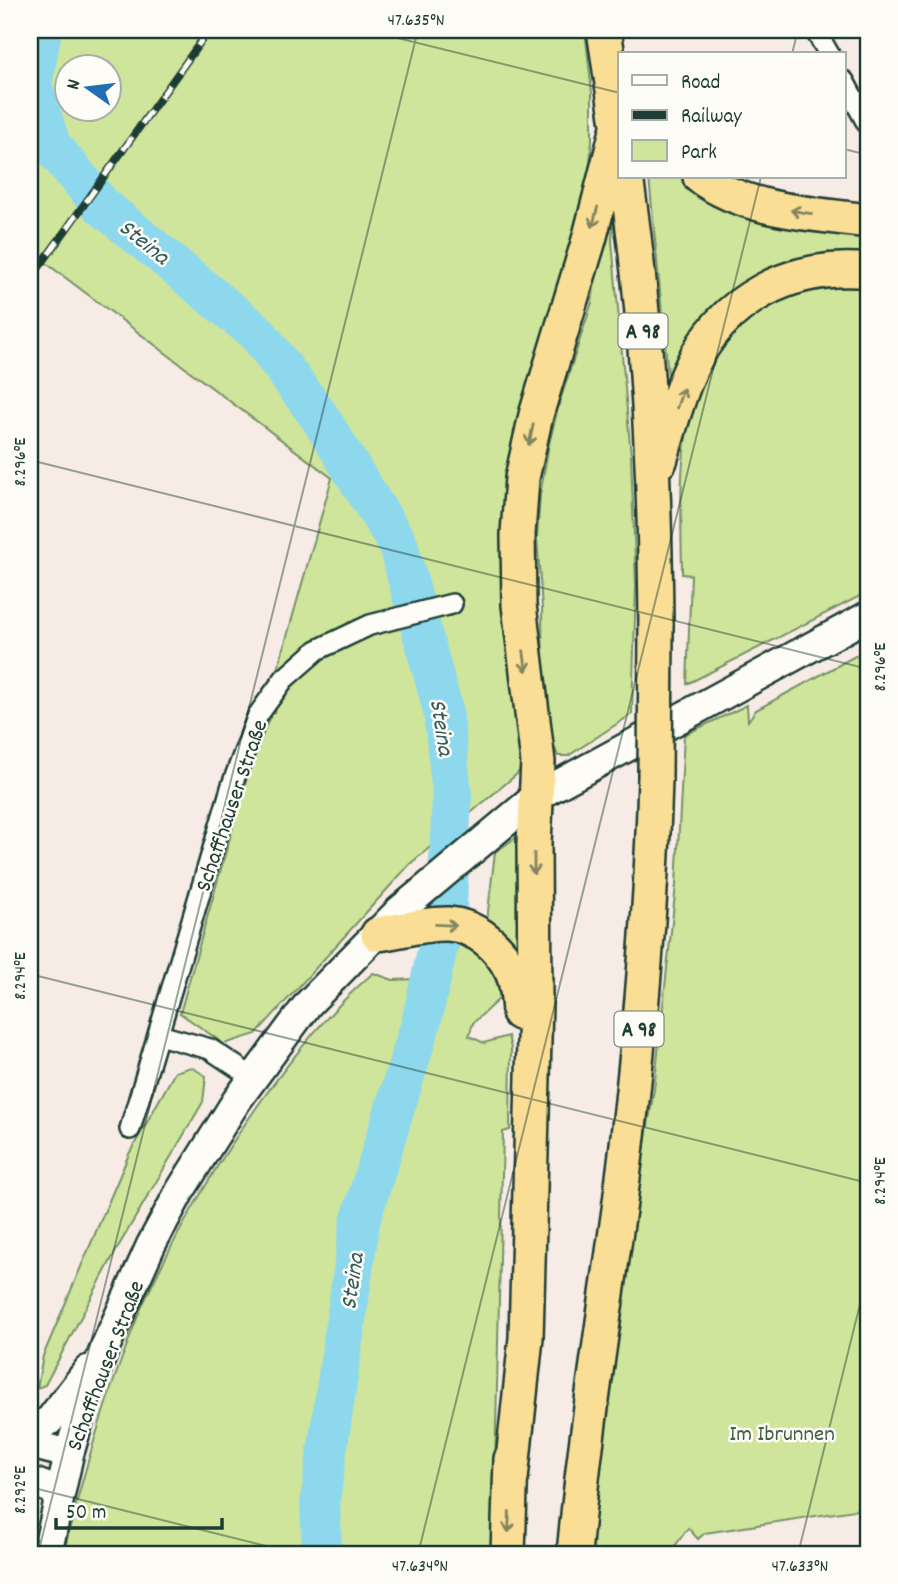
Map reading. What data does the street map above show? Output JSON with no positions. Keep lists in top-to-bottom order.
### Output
{
  "streets": {
    "highway": ["A 98"],
    "main road": ["Schaffhauser Straße"]
  },
  "water": ["Steina"],
  "parks": ["Im Ibrunnen"],
  "legend": ["Road", "Railway", "Park"],
  "scale_bar": "50 m",
  "north": "left",
  "coordinates": [
    "47.635°N",
    "8.296°E",
    "8.294°E",
    "8.292°E",
    "47.634°N",
    "47.633°N"
  ]
}
